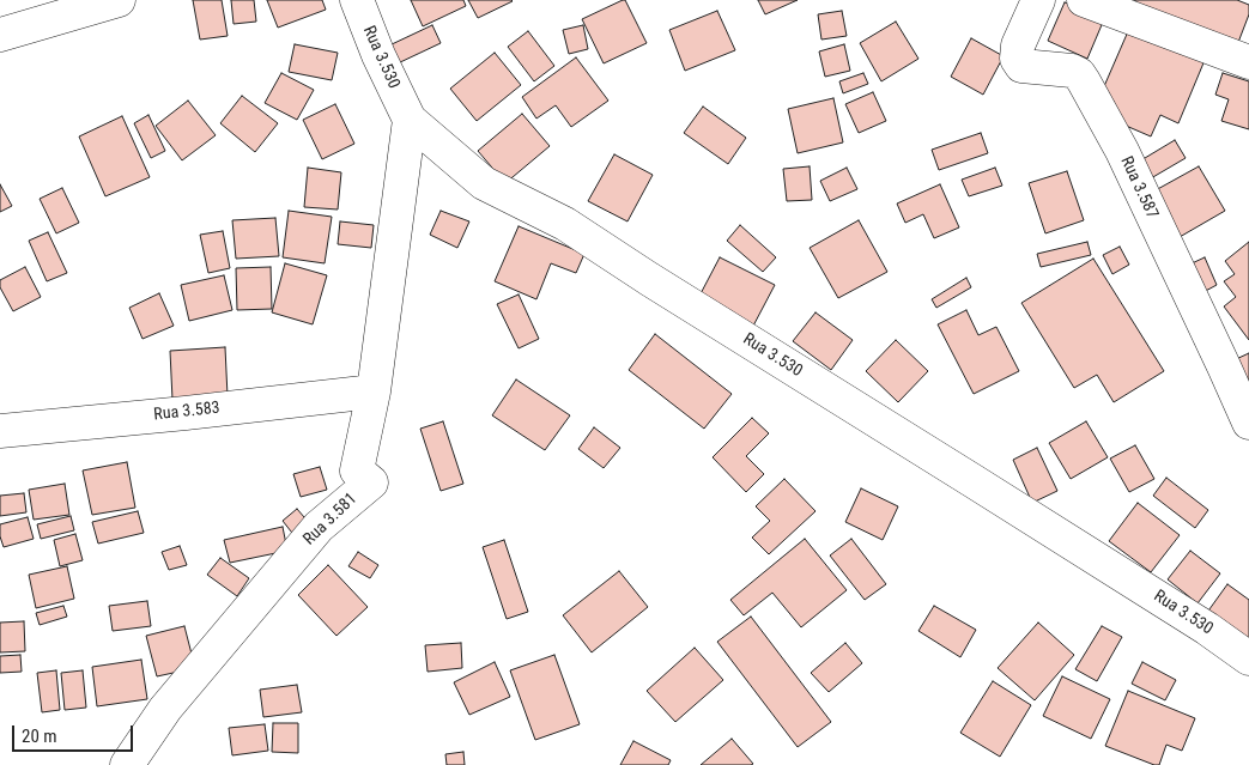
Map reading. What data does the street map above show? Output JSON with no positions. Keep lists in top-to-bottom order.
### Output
{
  "streets": {
    "street": [
      "Rua 3.530",
      "Rua 3.587",
      "Rua 3.583",
      "Rua 3.581"
    ]
  },
  "crossings": [
    ["Rua 3.530", "Rua 3.581"],
    ["Rua 3.583", "Rua 3.581"]
  ],
  "scale_bar": "20 m"
}
